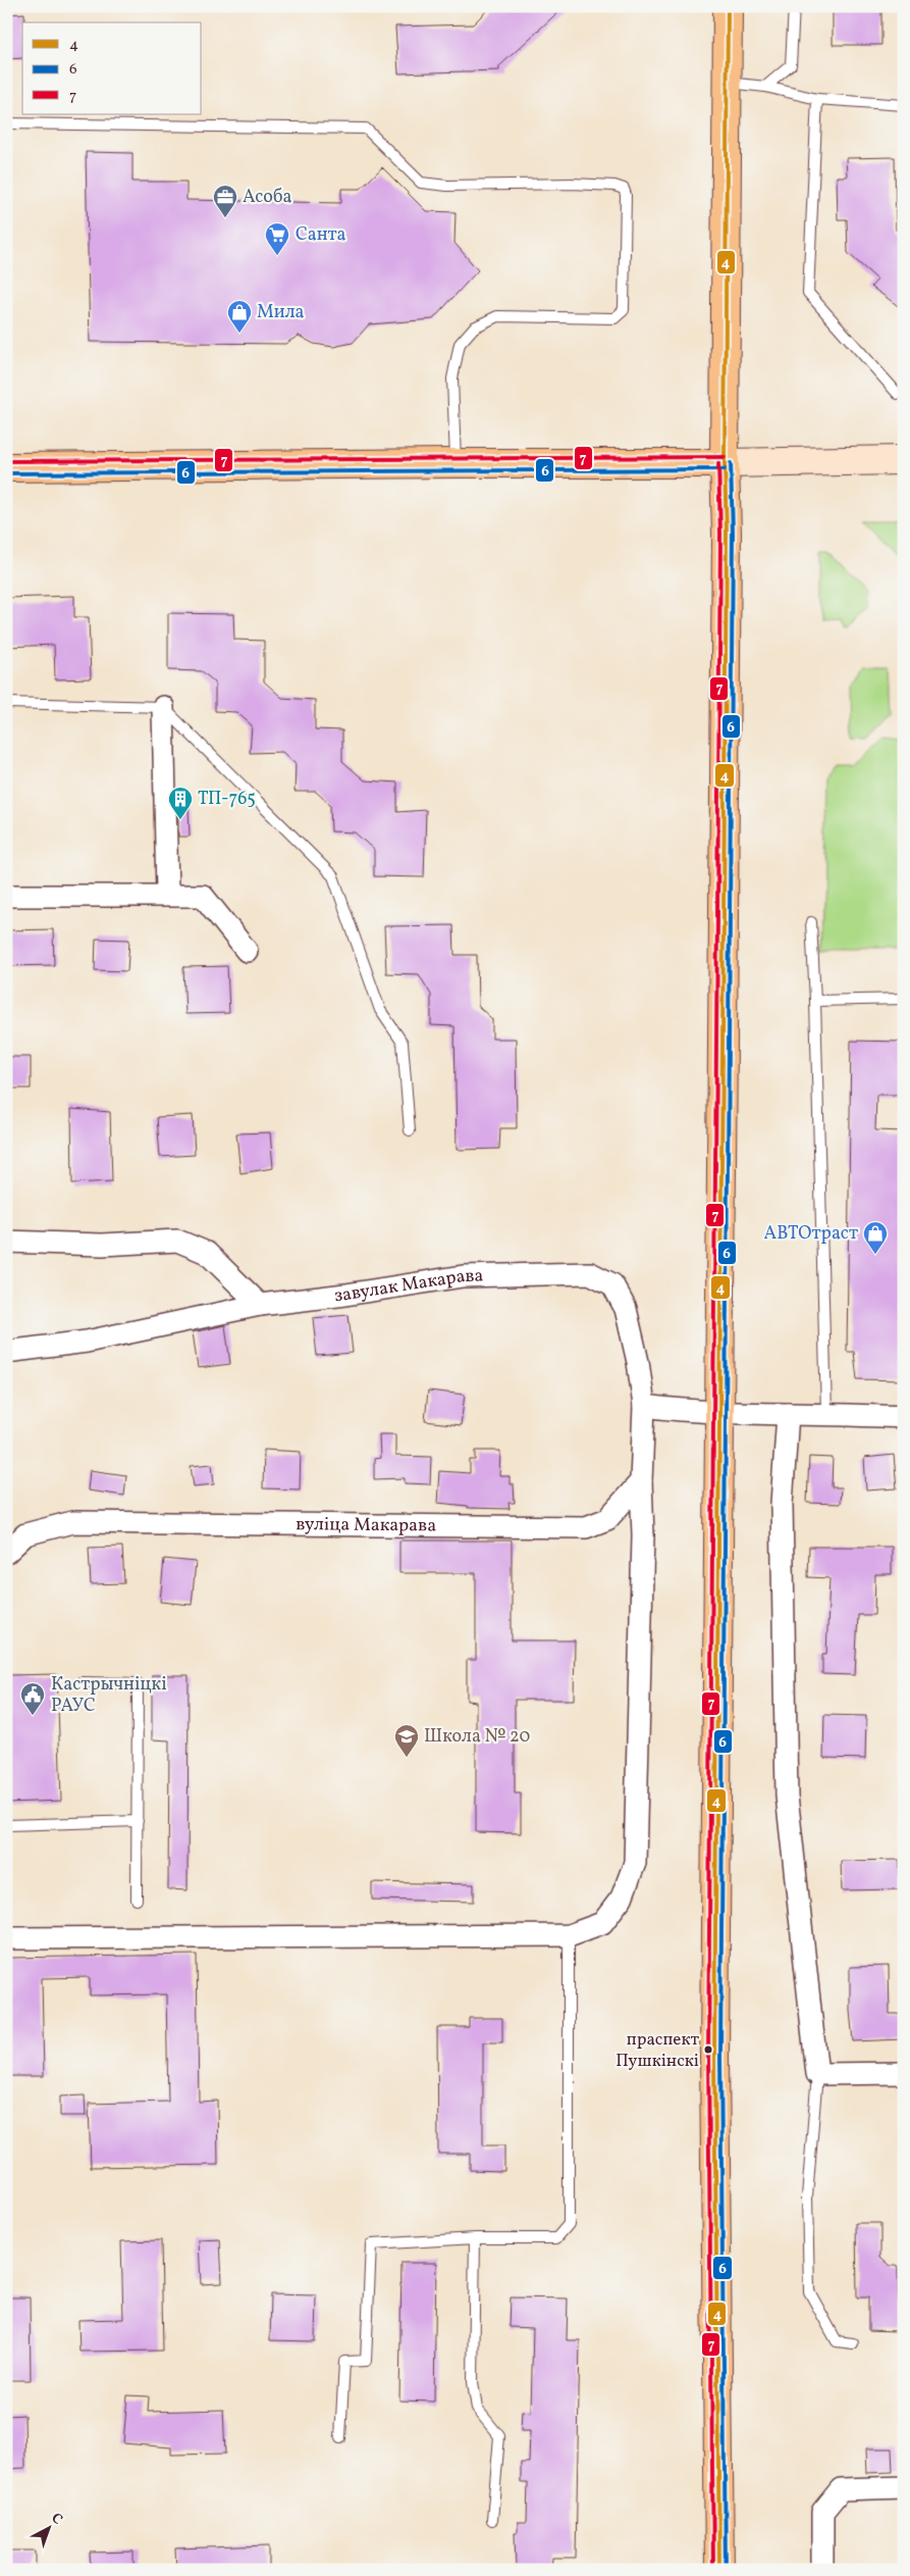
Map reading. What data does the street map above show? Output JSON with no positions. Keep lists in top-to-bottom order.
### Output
{
  "streets": {
    "street": ["завулак Макарава", "вуліца Макарава"]
  },
  "places": {
    "office": ["Асоба"],
    "supermarket": ["Санта"],
    "shop": ["Мила", "АВТОтраст"],
    "building": ["ТП-765"],
    "public building": ["Кастрычніцкі РАУС"],
    "school or university": ["Школа № 20"],
    "other": ["праспект Пушкінскі"]
  },
  "lines": ["transit line 4", "transit line 7", "transit line 6"],
  "legend": ["4", "6", "7"],
  "north": "top right"
}
